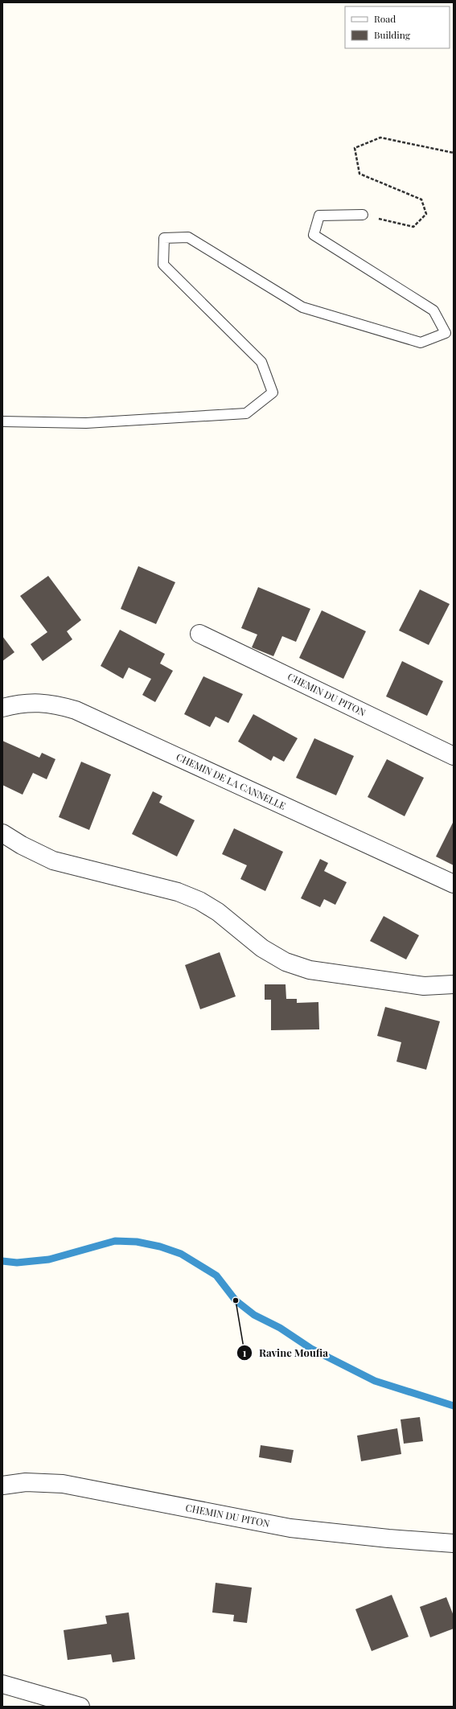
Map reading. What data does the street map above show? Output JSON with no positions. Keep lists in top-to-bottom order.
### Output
{
  "streets": {
    "street": ["CHEMIN DU PITON", "CHEMIN DE LA CANNELLE"]
  },
  "places": ["Ravine Moufia"],
  "legend": ["Road", "Building"]
}
